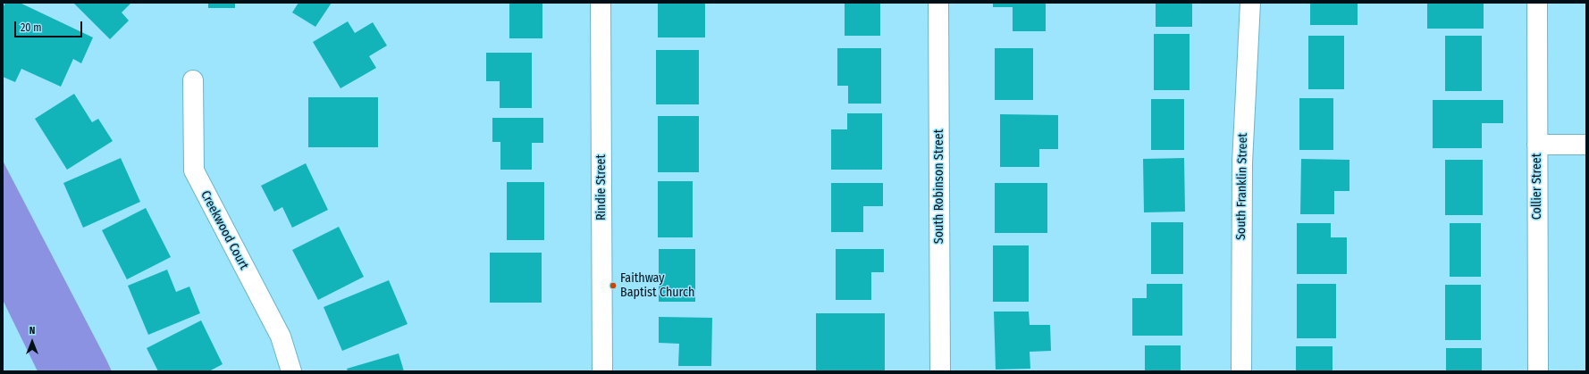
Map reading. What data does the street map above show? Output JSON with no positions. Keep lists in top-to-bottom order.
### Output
{
  "streets": {
    "street": [
      "South Robinson Street",
      "South Franklin Street",
      "Collier Street",
      "Rindie Street",
      "Creekwood Court"
    ]
  },
  "places": ["Faithway Baptist Church"],
  "scale_bar": "20 m",
  "north": "top"
}
